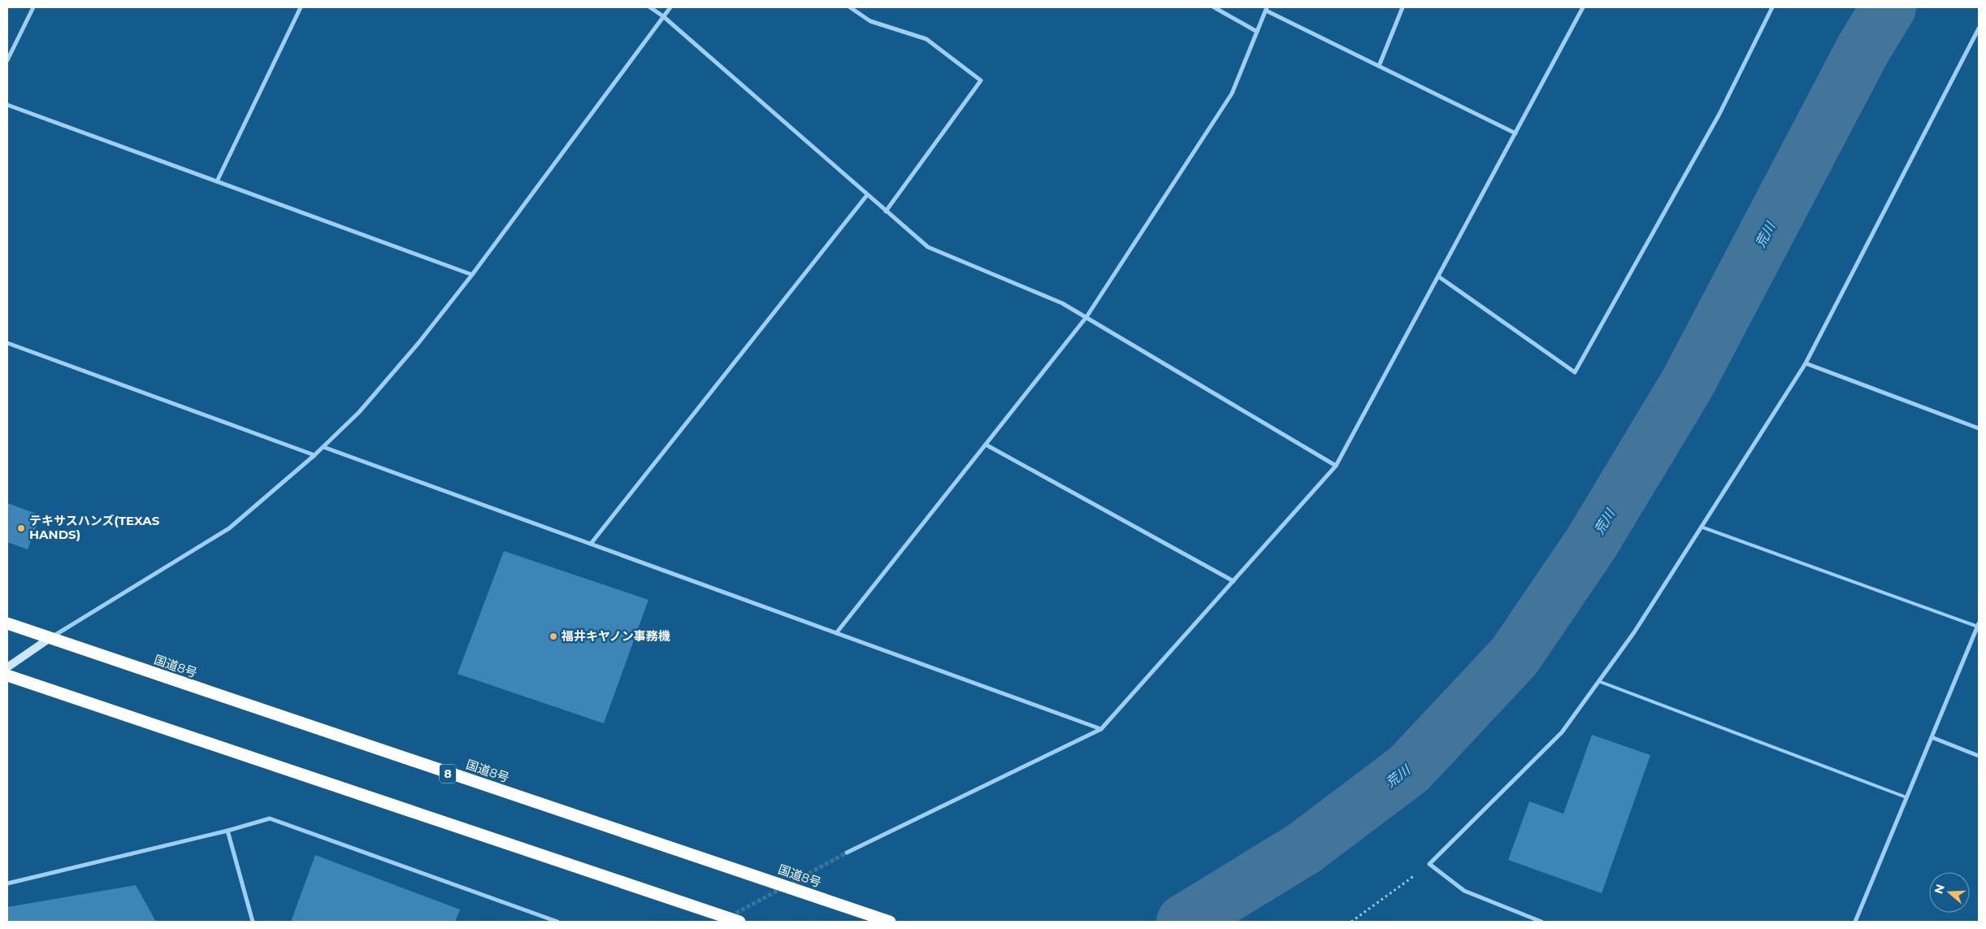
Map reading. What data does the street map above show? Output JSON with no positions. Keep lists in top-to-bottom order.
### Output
{
  "streets": {
    "highway": ["国道8号", "8"]
  },
  "water": ["荒川"],
  "places": ["テキサスハンズ(TEXAS HANDS)", "福井キヤノン事務機"],
  "north": "left"
}
